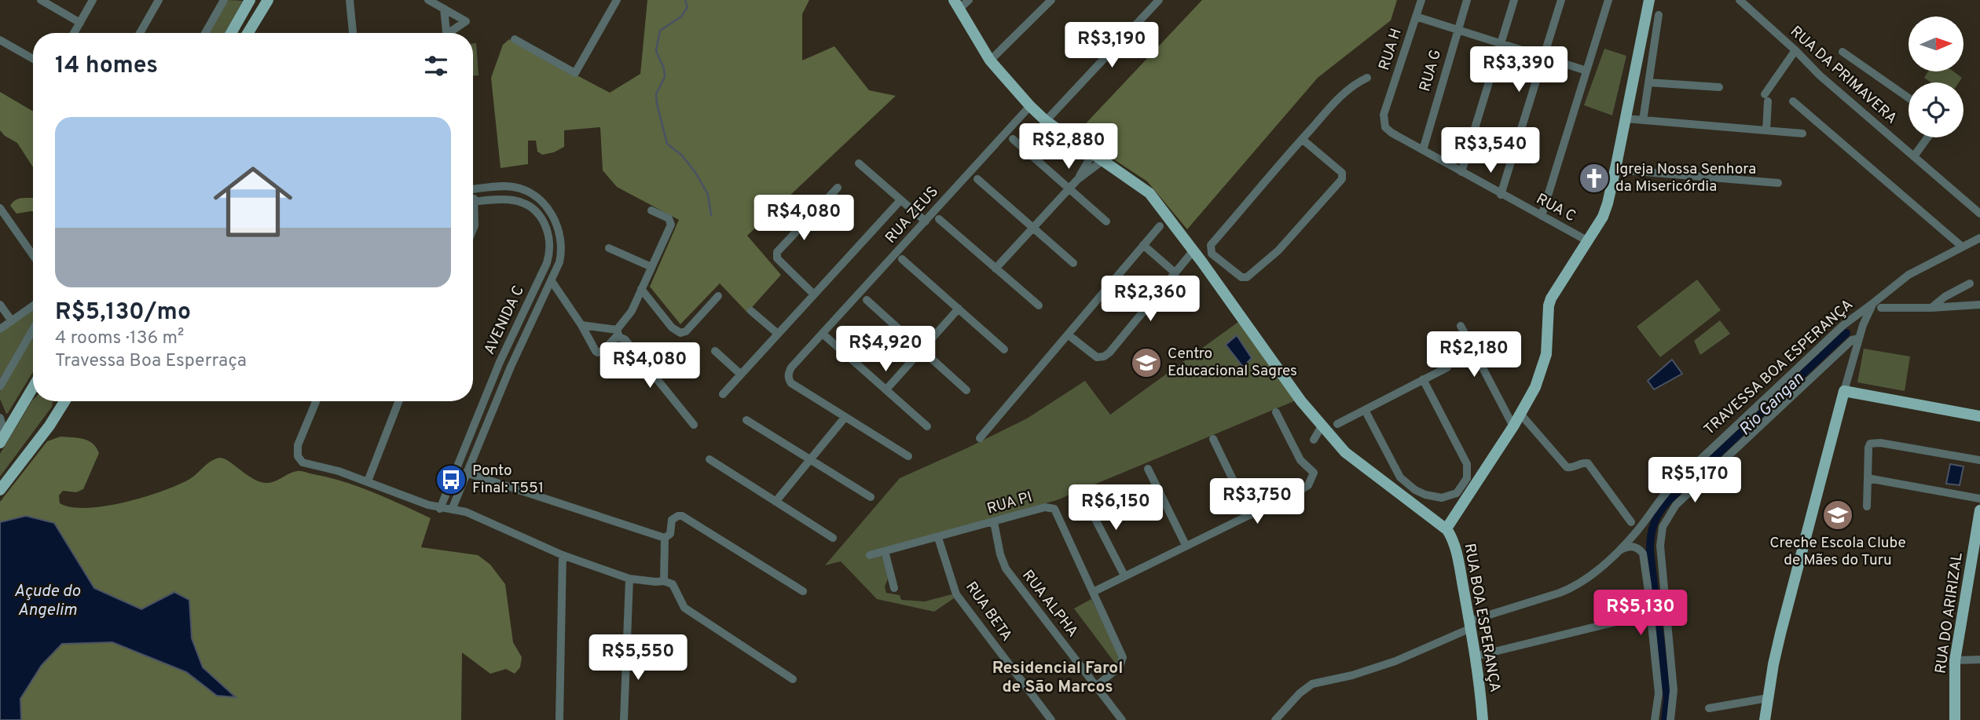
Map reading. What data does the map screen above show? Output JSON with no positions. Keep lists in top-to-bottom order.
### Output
{
  "streets": {
    "main road": ["RUA DO ARIRIZAL", "RUA BOA ESPERANÇA"],
    "street": [
      "RUA H",
      "RUA G",
      "RUA DA PRIMAVERA",
      "RUA C",
      "RUA ZEUS",
      "AVENIDA C",
      "TRAVESSA BOA ESPERANÇA",
      "RUA PI",
      "RUA ALPHA",
      "RUA BETA"
    ]
  },
  "crossings": [
    ["RUA H", "RUA C"],
    ["RUA G", "RUA C"],
    ["RUA ZEUS", "RUA BOA ESPERANÇA"],
    ["TRAVESSA BOA ESPERANÇA", "RUA BOA ESPERANÇA"],
    ["RUA PI", "RUA ALPHA"],
    ["RUA PI", "RUA BETA"]
  ],
  "districts": ["Residencial Farol de São Marcos"],
  "water": ["Rio Gangan", "Açude do Angelim"],
  "places": {
    "church": ["Igreja Nossa Senhora da Misericórdia"],
    "school or university": ["Centro Educacional Sagres", "Creche Escola Clube de Mães do Turu"],
    "bus stop": ["Ponto Final: T551"]
  },
  "north": "right",
  "page": {
    "price": [
      "R$3,190",
      "R$3,390",
      "R$2,880",
      "R$3,540",
      "R$4,080",
      "R$2,360",
      "R$4,920",
      "R$2,180",
      "R$4,080",
      "R$5,170",
      "R$3,750",
      "R$6,150",
      "R$5,130",
      "R$5,550"
    ],
    "heading": "14 homes",
    "list": [
      {
        "name": "R$5,130/mo",
        "note": "4 rooms · 136 m² · Travessa Boa Esperraça"
      }
    ]
  }
}
